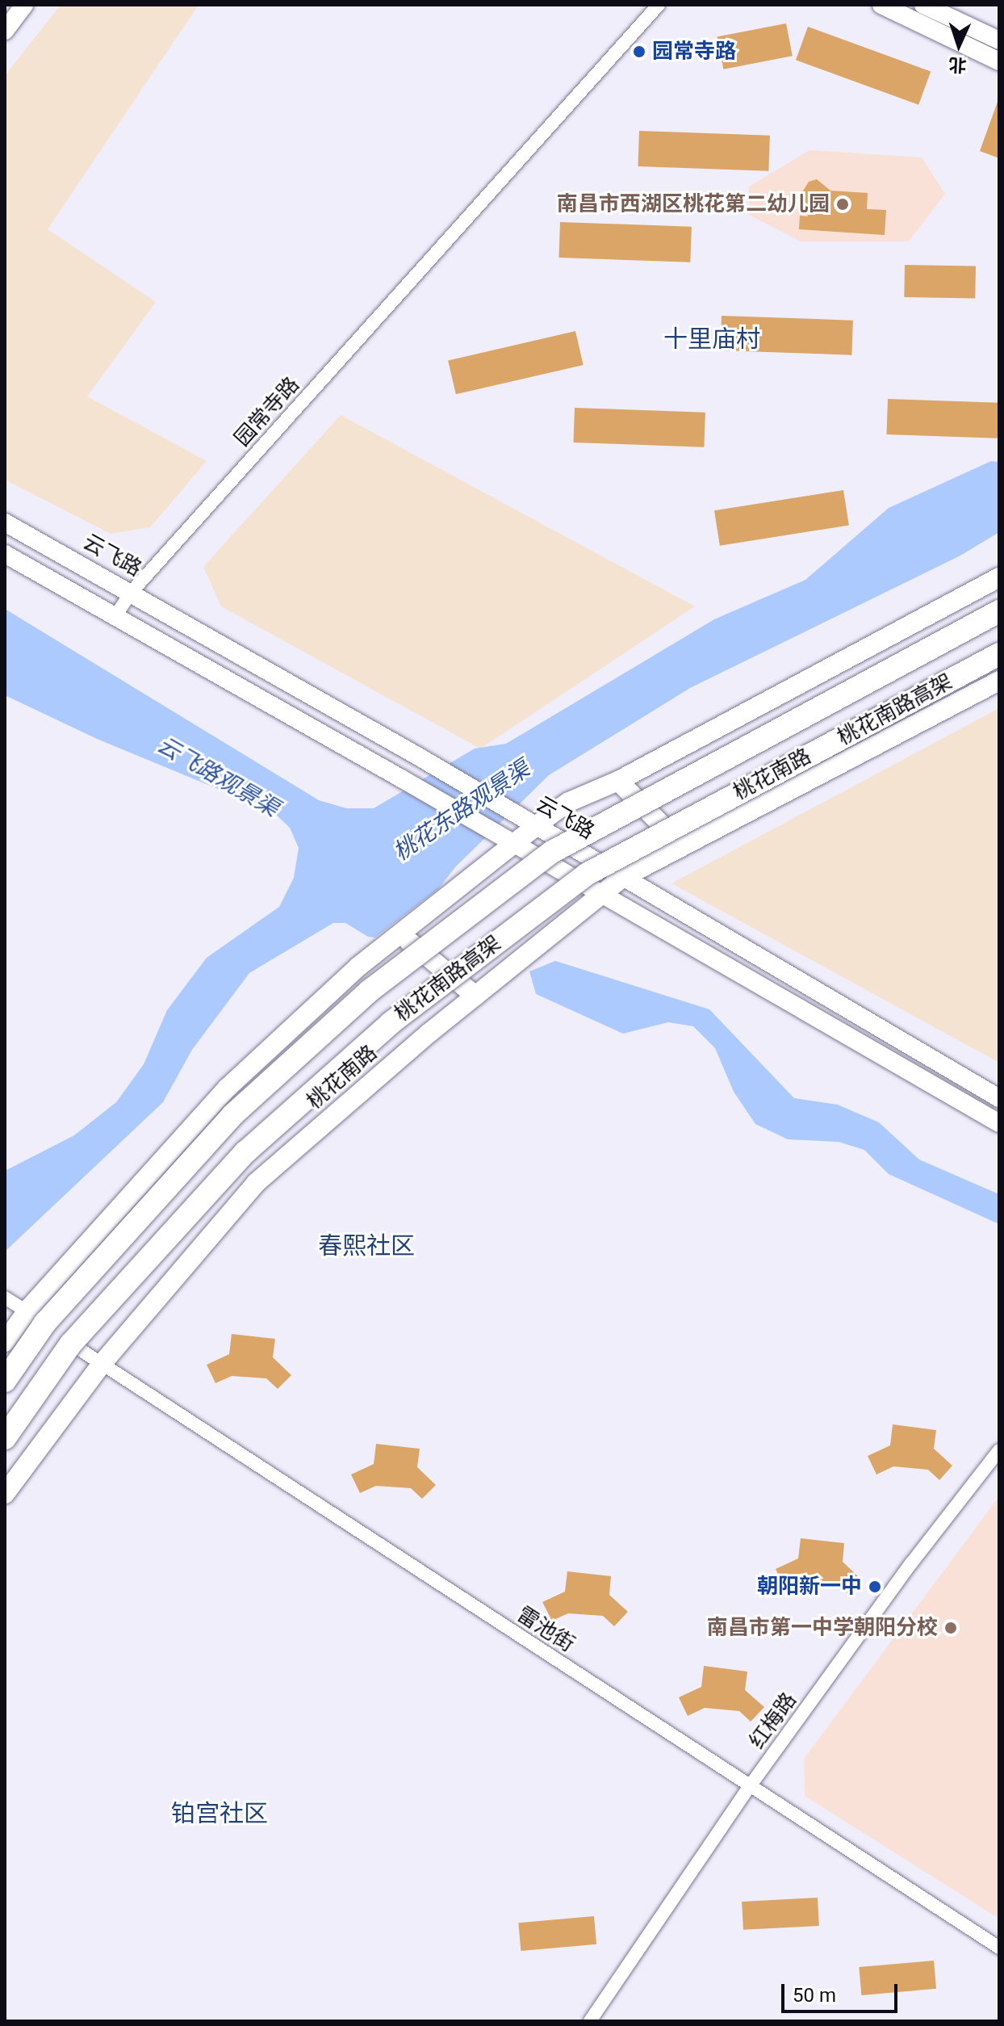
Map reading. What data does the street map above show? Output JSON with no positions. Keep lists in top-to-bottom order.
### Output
{
  "streets": {
    "highway": ["桃花南路高架"],
    "main road": ["云飞路", "桃花南路"],
    "street": ["园常寺路", "雷池街", "红梅路"]
  },
  "crossings": [
    ["园常寺路", "云飞路"],
    ["云飞路", "桃花南路"],
    ["桃花南路高架", "雷池街"],
    ["桃花南路", "雷池街"],
    ["雷池街", "红梅路"]
  ],
  "districts": ["十里庙村", "春熙社区", "铂宫社区"],
  "water": ["云飞路观景渠", "桃花东路观景渠"],
  "places": [
    "园常寺路",
    "南昌市西湖区桃花第二幼儿园",
    "朝阳新一中",
    "南昌市第一中学朝阳分校"
  ],
  "scale_bar": "50 m",
  "north": "bottom"
}
